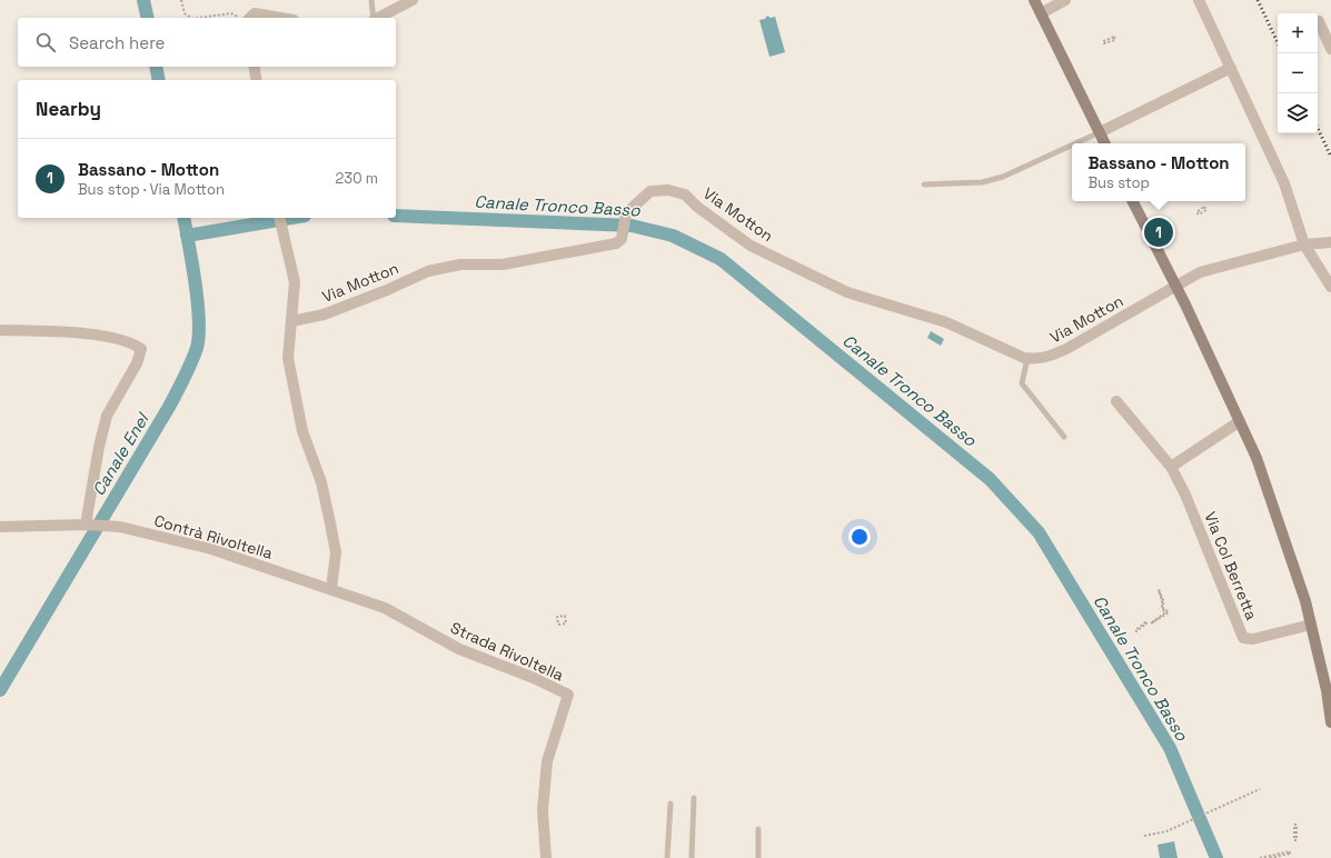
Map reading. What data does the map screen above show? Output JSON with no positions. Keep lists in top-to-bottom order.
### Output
{
  "streets": {
    "street": [
      "Via Motton",
      "Contrà Rivoltella",
      "Via Col Berretta",
      "Strada Rivoltella"
    ]
  },
  "crossings": [
    ["Contrà Rivoltella", "Strada Rivoltella"]
  ],
  "water": ["Canale Tronco Basso", "Canale Enel"],
  "page": {
    "map_buttons": ["+", "−"],
    "search": "Search here",
    "heading": "Nearby",
    "list": [
      {
        "mark": "1",
        "name": "Bassano - Motton",
        "note": "Bus stop · Via Motton",
        "value": "230 m"
      }
    ],
    "popup": ["Bassano - Motton", "Bus stop"],
    "pins": "1"
  }
}
